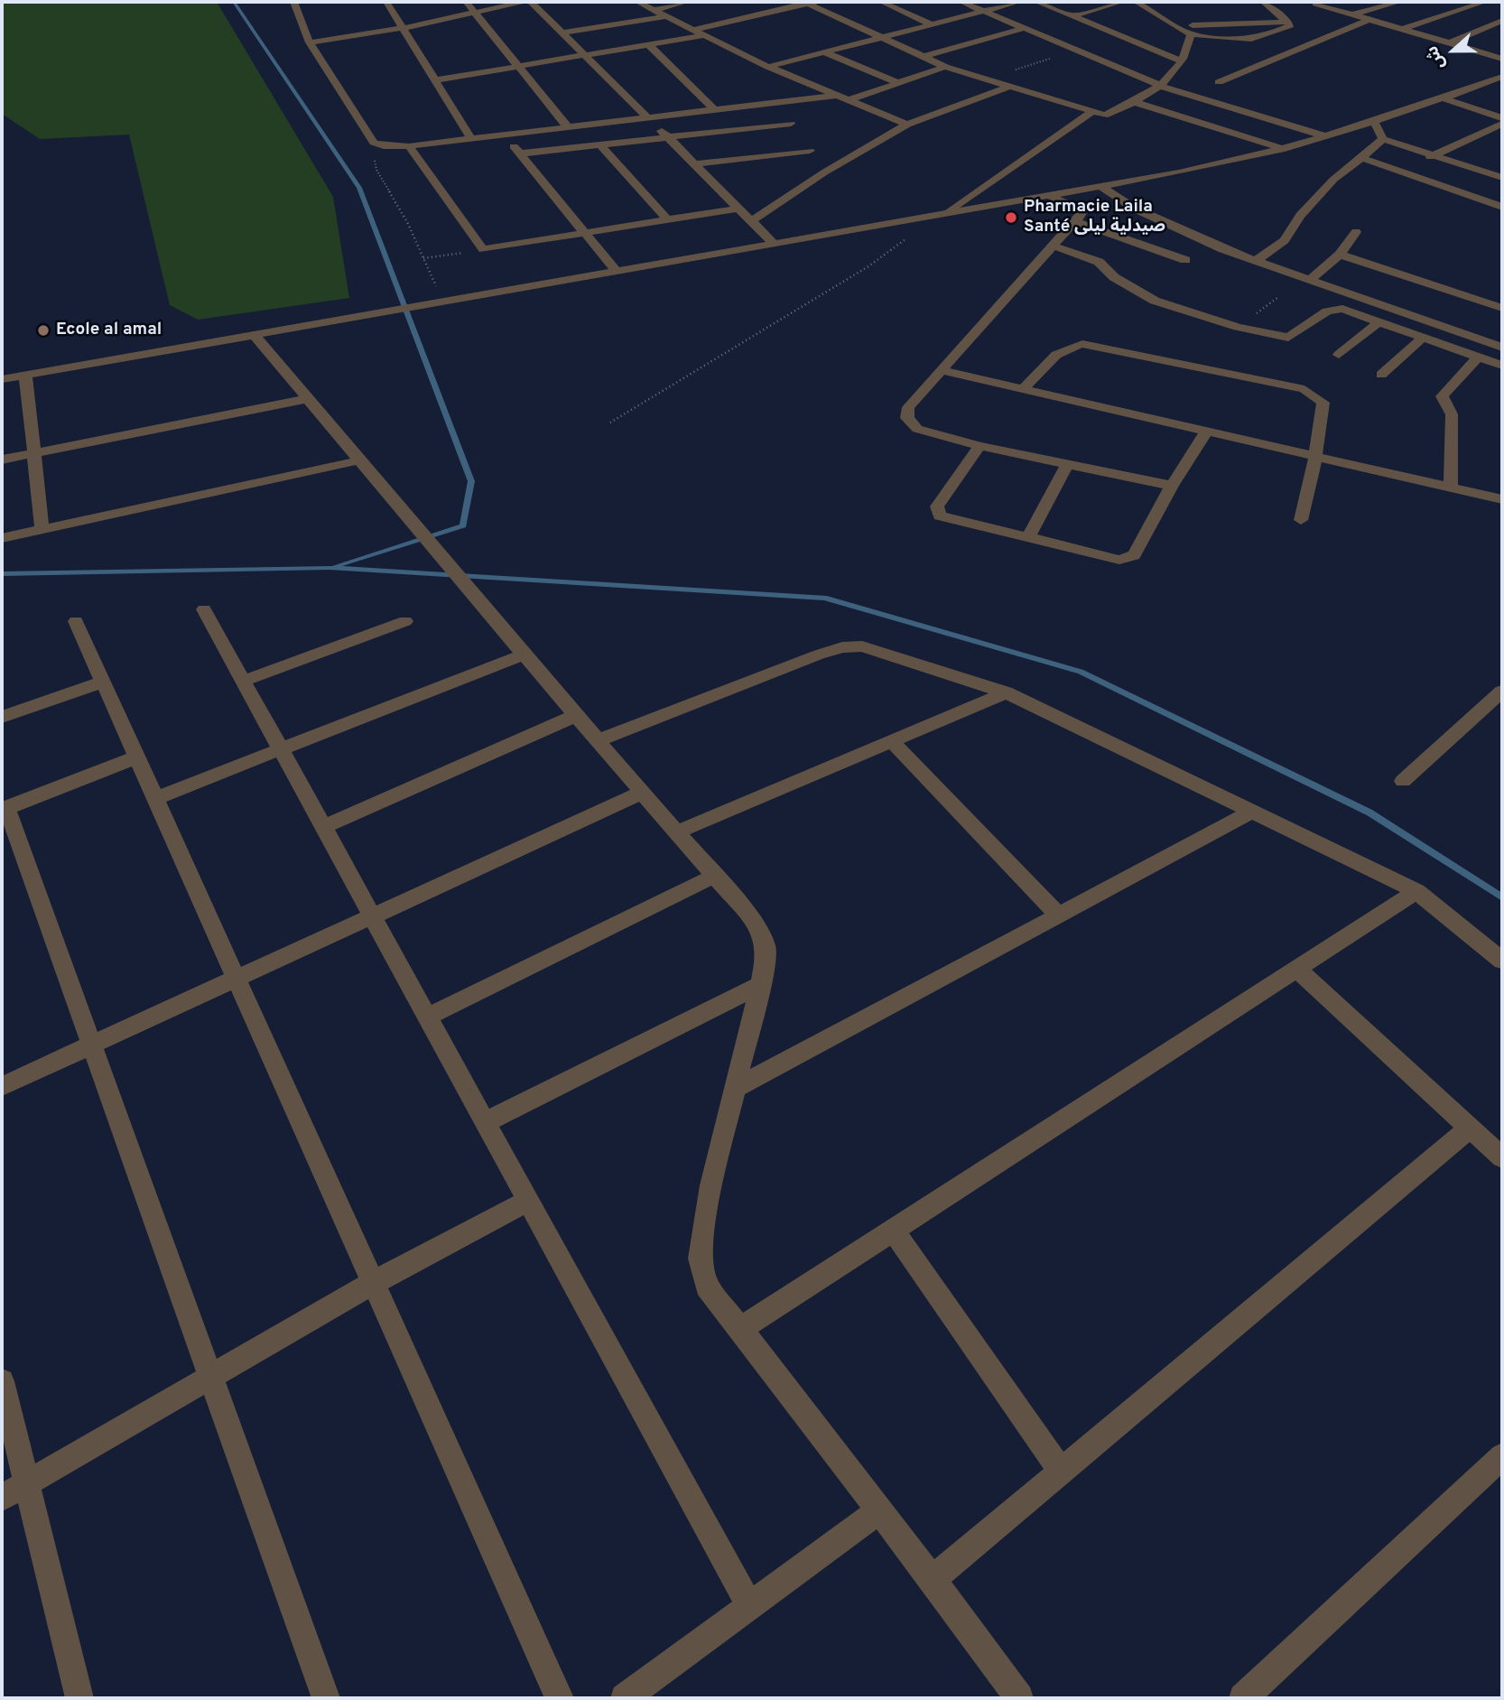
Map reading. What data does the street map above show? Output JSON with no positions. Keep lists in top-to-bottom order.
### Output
{
  "places": ["Pharmacie Laila Santé صيدلية ليلى", "Ecole al amal"],
  "north": "left"
}
